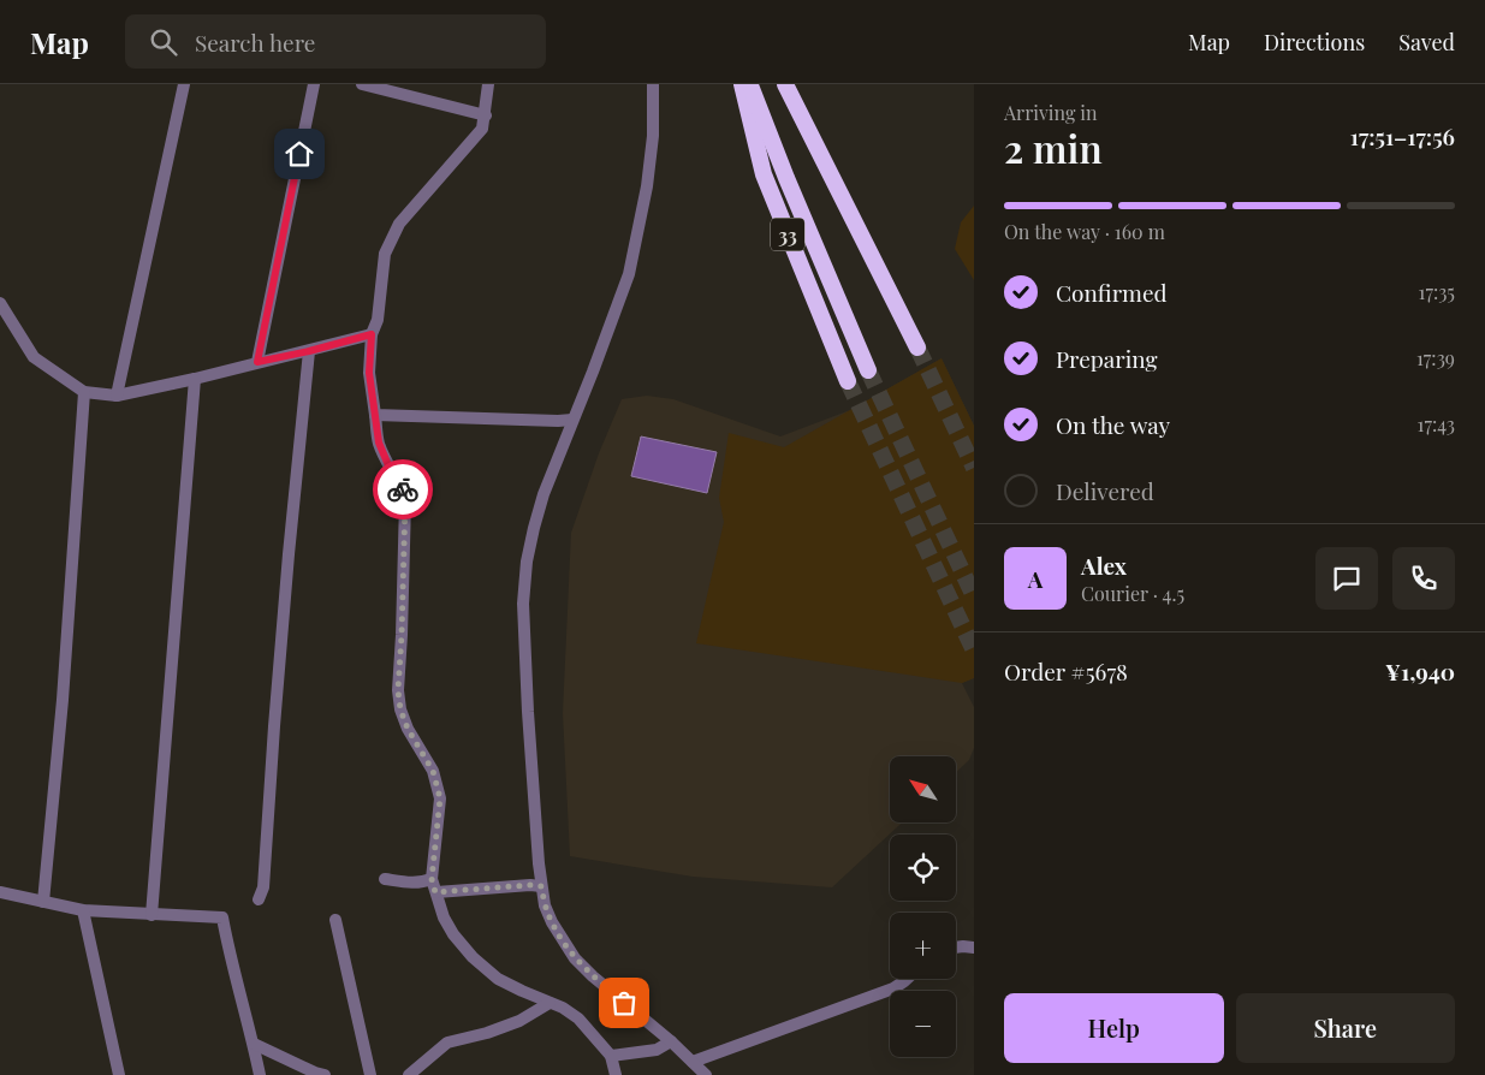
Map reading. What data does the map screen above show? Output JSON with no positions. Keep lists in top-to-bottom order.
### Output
{
  "streets": {
    "highway": ["33"]
  },
  "north": "top left",
  "page": {
    "header": "Map",
    "search": "Search here",
    "nav": ["Map", "Directions", "Saved"],
    "heading": ["2 min", "Arriving in", "17:51–17:56"],
    "panel": [
      "Alex",
      "Courier · 4.5",
      "Order #5678",
      "¥1,940"
    ],
    "bar": "On the way · 160 m",
    "list": [
      ["Confirmed", "17:35"],
      ["Preparing", "17:39"],
      ["On the way", "17:43"],
      "Delivered"
    ],
    "round": "A",
    "map_buttons": ["+", "−"],
    "buttons": ["Help", "Share"]
  }
}
